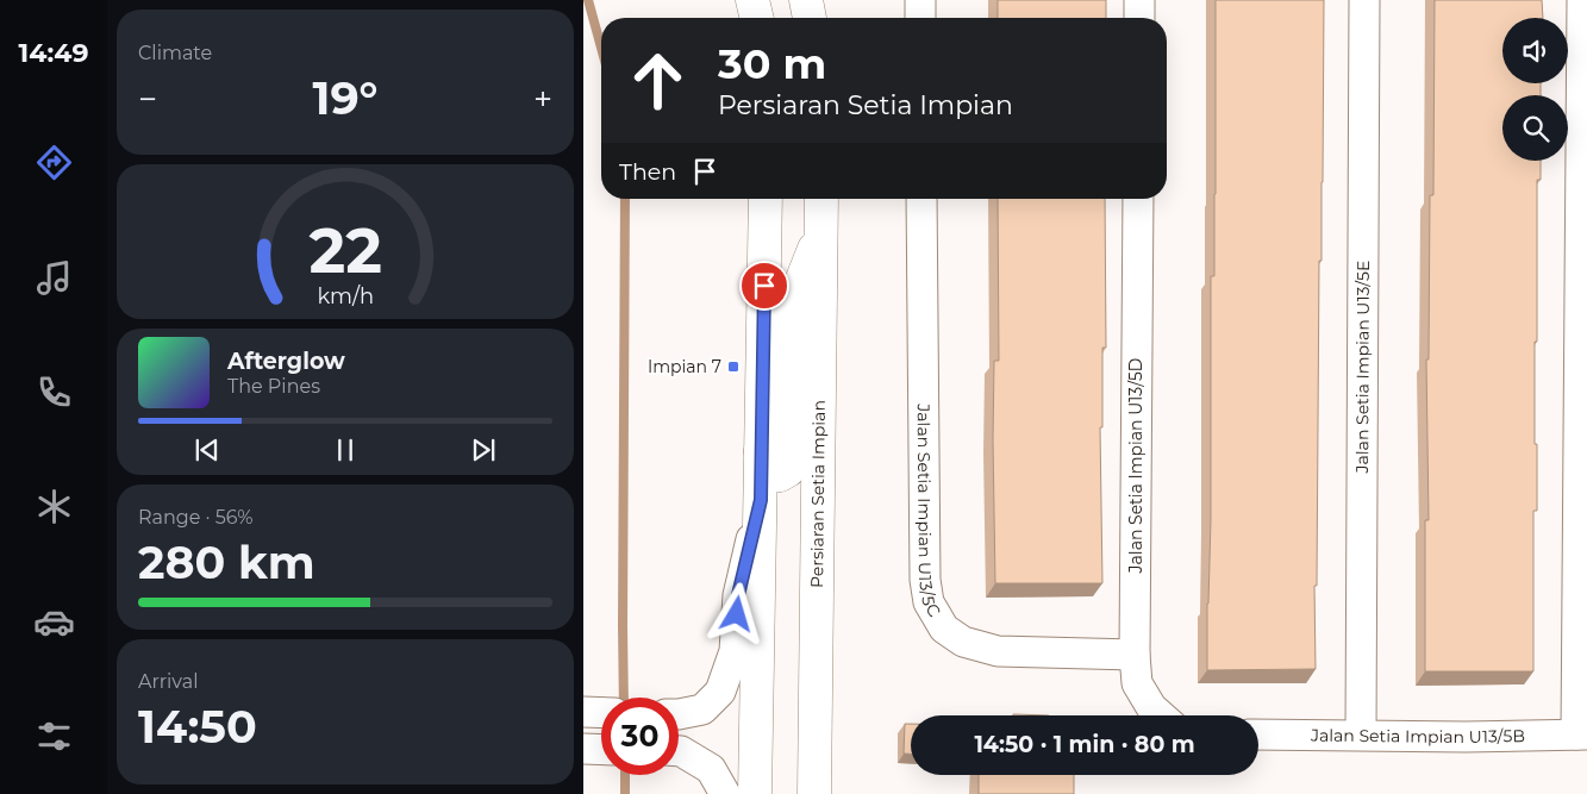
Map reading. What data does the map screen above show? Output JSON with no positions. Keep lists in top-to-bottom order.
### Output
{
  "streets": {
    "street": [
      "Jalan Setia Impian U13/5E",
      "Jalan Setia Impian U13/5D",
      "Persiaran Setia Impian",
      "Jalan Setia Impian U13/5C",
      "Jalan Setia Impian U13/5B"
    ]
  },
  "crossings": [
    ["Jalan Setia Impian U13/5E", "Jalan Setia Impian U13/5B"],
    ["Jalan Setia Impian U13/5D", "Jalan Setia Impian U13/5C"]
  ],
  "places": {
    "transit": ["Impian 7"]
  },
  "page": {
    "tabs": "14:49",
    "tile": [
      "Climate",
      ["Range · 56%", "280 km"],
      ["Arrival", "14:50"]
    ],
    "turn": ["30 m", "Persiaran Setia Impian"],
    "heat": ["−", "19°", "+"],
    "then": "Then",
    "song": ["Afterglow", "The Pines"],
    "limit": "30",
    "trip": "14:50 · 1 min · 80 m",
    "gauge": ["22", "km/h"]
  }
}
